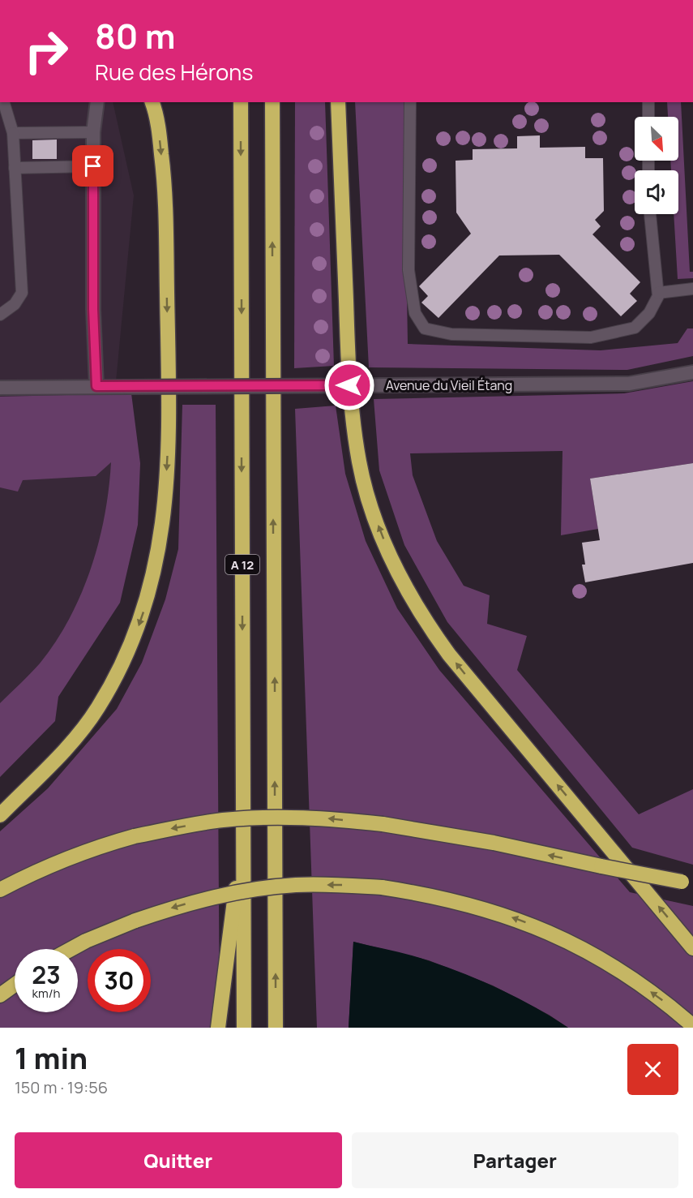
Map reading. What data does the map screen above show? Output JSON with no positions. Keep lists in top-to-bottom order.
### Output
{
  "streets": {
    "highway": ["A 12"],
    "street": ["Avenue du Vieil Étang"]
  },
  "north": "bottom right",
  "page": {
    "turn": ["80 m", "Rue des Hérons"],
    "speed": "23 km/h",
    "limit": "30",
    "heading": ["1 min", "150 m · 19:56"],
    "buttons": ["Quitter", "Partager"]
  }
}
